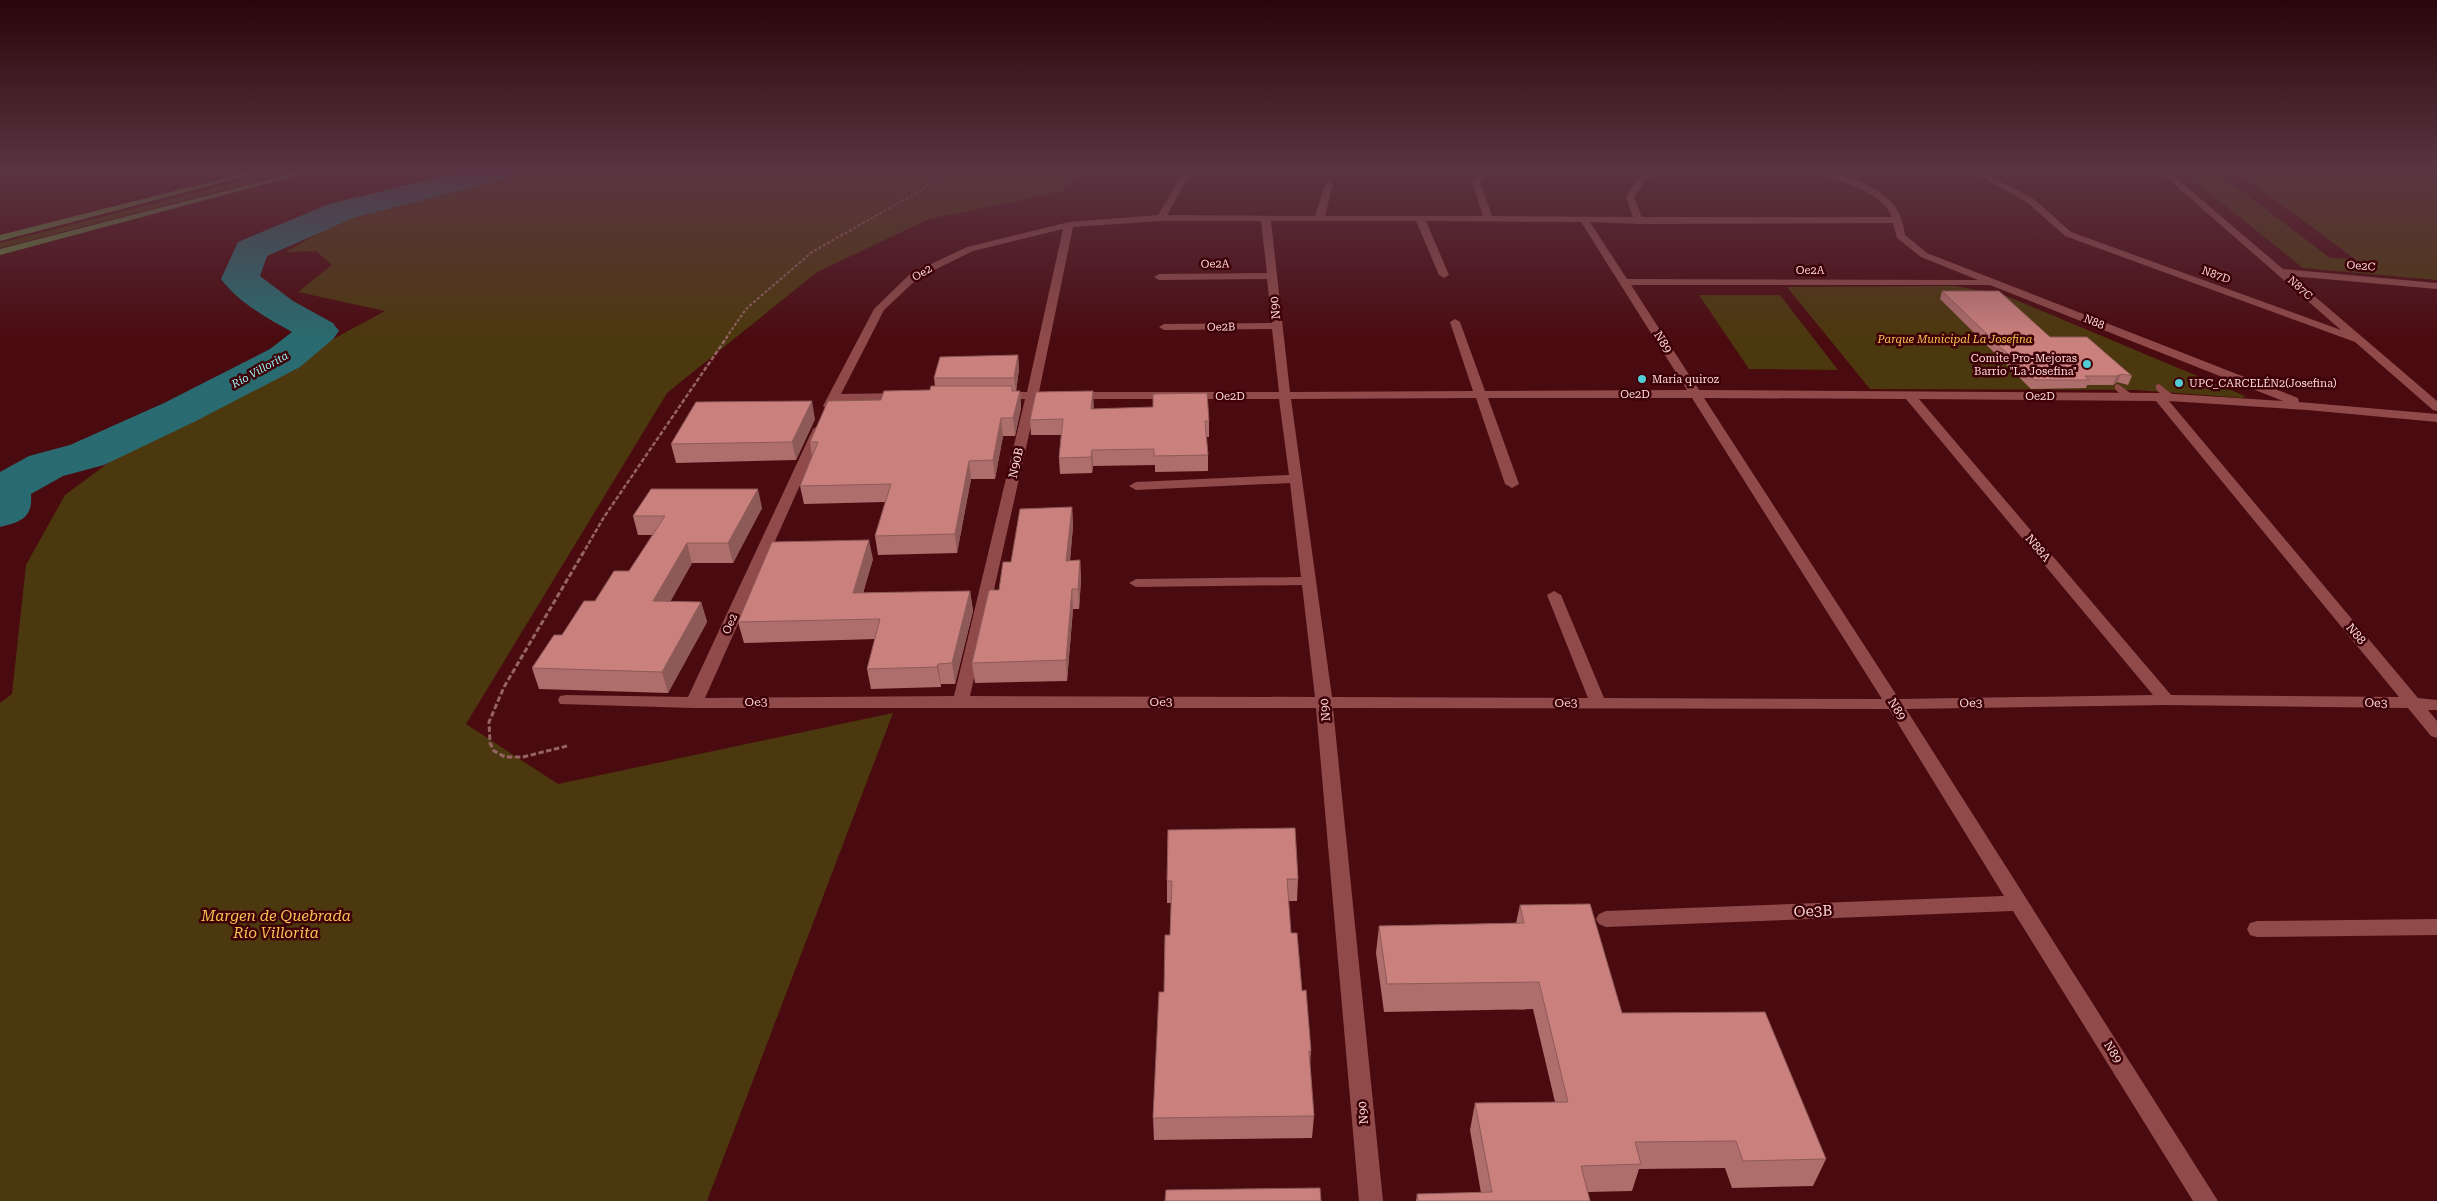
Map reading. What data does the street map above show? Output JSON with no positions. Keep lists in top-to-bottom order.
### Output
{
  "streets": {
    "street": [
      "Oe2A",
      "Oe2C",
      "Oe2",
      "N87D",
      "N87C",
      "N90",
      "N88",
      "Oe2B",
      "N89",
      "Oe2D",
      "N90B",
      "N88A",
      "Oe3",
      "Oe3B"
    ]
  },
  "crossings": [
    ["Oe2A", "N90"],
    ["Oe2A", "N88"],
    ["Oe2A", "N89"],
    ["Oe2C", "N87C"],
    ["Oe2", "Oe3"],
    ["N87D", "N87C"],
    ["N90", "Oe2B"],
    ["N90", "Oe2D"],
    ["N90", "Oe3"],
    ["N88", "Oe2D"],
    ["N88", "Oe3"],
    ["N89", "Oe2D"],
    ["N89", "Oe3"],
    ["N89", "Oe3B"],
    ["Oe2D", "N90B"],
    ["Oe2D", "N88A"],
    ["N90B", "Oe3"],
    ["N88A", "Oe3"]
  ],
  "water": ["Río Villorita"],
  "parks": ["Parque Municipal La Josefina", "Margen de Quebrada Río Villorita"],
  "places": ["Comite Pro-Mejoras Barrio \"La Josefina\"", "María quiroz", "UPC_CARCELÉN2(Josefina)"]
}
